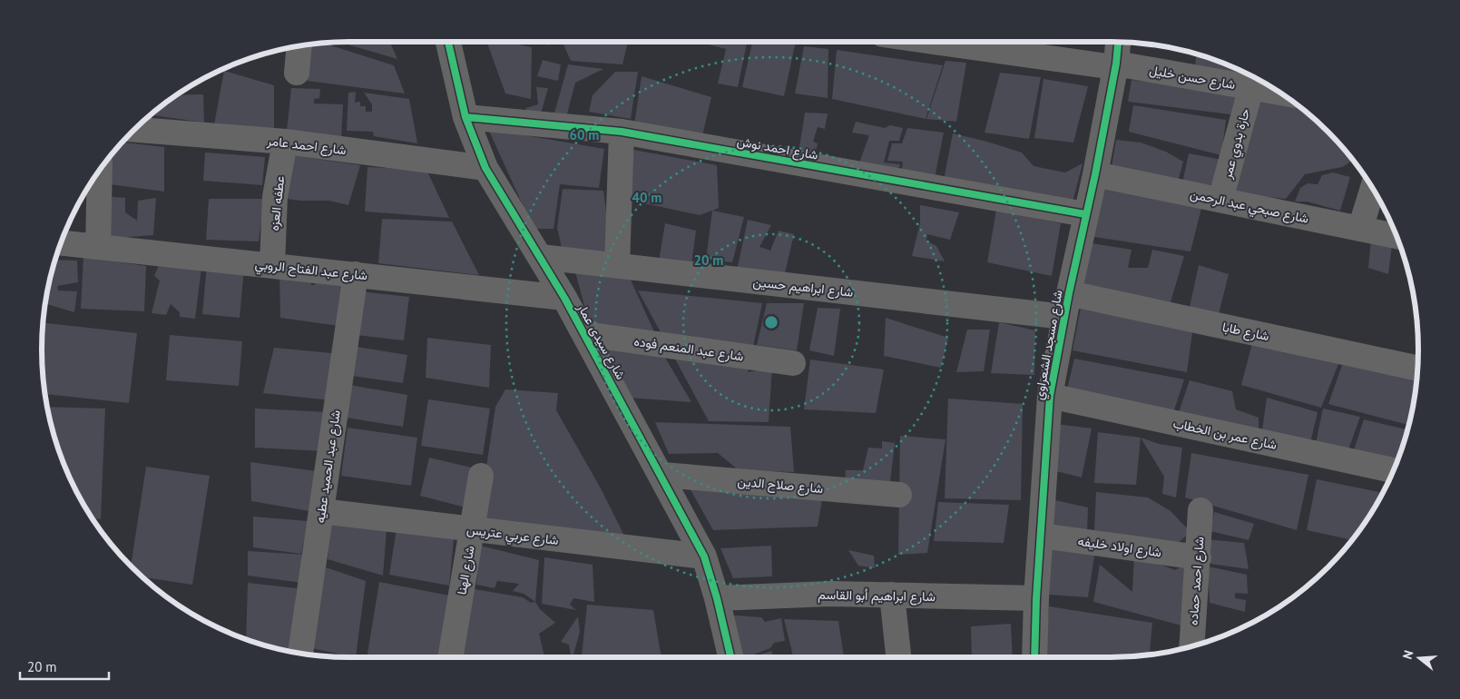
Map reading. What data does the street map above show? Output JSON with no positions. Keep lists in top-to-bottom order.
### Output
{
  "streets": {
    "street": [
      "شارع حسن خليل",
      "حارة بدوي عمر",
      "شارع احمد عامر",
      "شارع احمد نوش",
      "عطفه العزه",
      "شارع صبحي عبد الرحمن",
      "شارع عبد الفتاح الروبي",
      "شارع ابراهيم حسين",
      "شارع طابا",
      "شارع سيدى عمار",
      "شارع مسجد الشعراوي",
      "شارع عبد المنعم فوده",
      "شارع عمر بن الخطاب",
      "شارع عبد الحميد عطيه",
      "شارع صلاح الدين",
      "شارع عربي عتريس",
      "شارع اولاد خليفه",
      "شارع الهنا",
      "شارع احمد حماده",
      "شارع ابراهيم أبو القاسم"
    ]
  },
  "crossings": [
    ["شارع حسن خليل", "حارة بدوي عمر"],
    ["شارع حسن خليل", "شارع مسجد الشعراوي"],
    ["حارة بدوي عمر", "شارع صبحي عبد الرحمن"],
    ["شارع احمد عامر", "عطفه العزه"],
    ["شارع احمد عامر", "شارع سيدى عمار"],
    ["شارع احمد نوش", "شارع سيدى عمار"],
    ["شارع احمد نوش", "شارع مسجد الشعراوي"],
    ["عطفه العزه", "شارع عبد الفتاح الروبي"],
    ["شارع صبحي عبد الرحمن", "شارع مسجد الشعراوي"],
    ["شارع عبد الفتاح الروبي", "شارع سيدى عمار"],
    ["شارع عبد الفتاح الروبي", "شارع عبد الحميد عطيه"],
    ["شارع ابراهيم حسين", "شارع طابا"],
    ["شارع ابراهيم حسين", "شارع سيدى عمار"],
    ["شارع ابراهيم حسين", "شارع مسجد الشعراوي"],
    ["شارع طابا", "شارع مسجد الشعراوي"],
    ["شارع سيدى عمار", "شارع عبد المنعم فوده"],
    ["شارع سيدى عمار", "شارع صلاح الدين"],
    ["شارع سيدى عمار", "شارع عربي عتريس"],
    ["شارع سيدى عمار", "شارع ابراهيم أبو القاسم"],
    ["شارع مسجد الشعراوي", "شارع عمر بن الخطاب"],
    ["شارع مسجد الشعراوي", "شارع اولاد خليفه"],
    ["شارع مسجد الشعراوي", "شارع ابراهيم أبو القاسم"],
    ["شارع عبد الحميد عطيه", "شارع عربي عتريس"],
    ["شارع عربي عتريس", "شارع الهنا"],
    ["شارع اولاد خليفه", "شارع احمد حماده"]
  ],
  "scale_bar": "20 m",
  "north": "left",
  "rings": ["60 m", "40 m", "20 m"]
}
